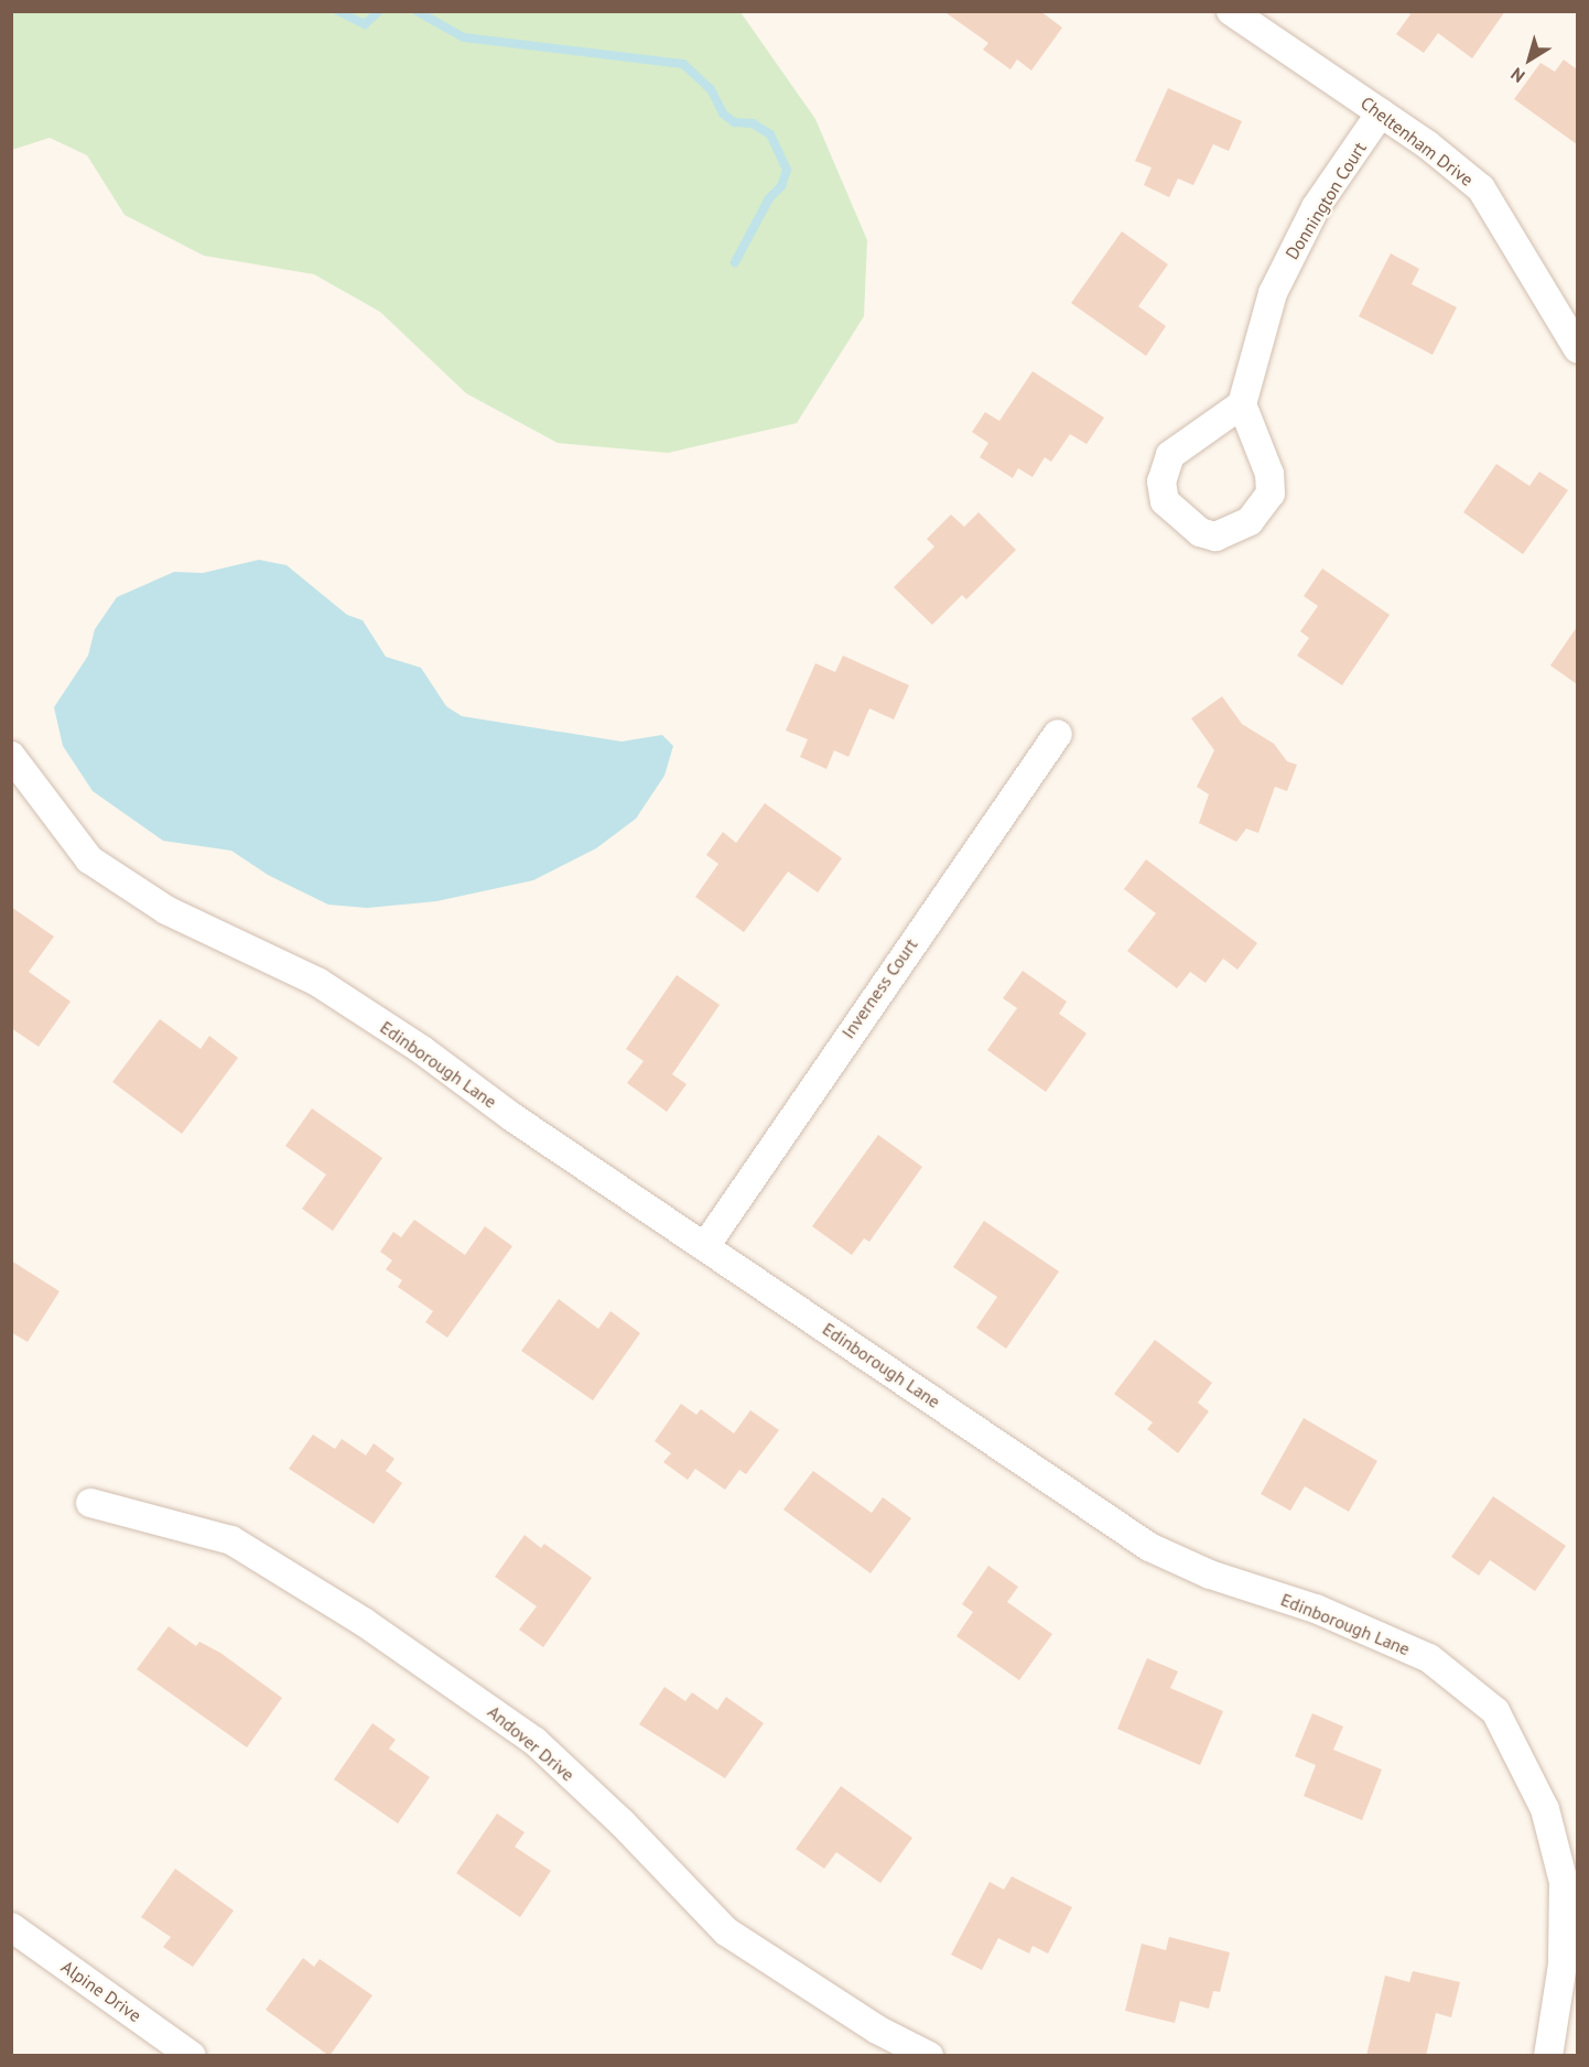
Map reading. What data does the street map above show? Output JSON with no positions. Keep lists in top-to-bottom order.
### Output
{
  "streets": {
    "street": [
      "Cheltenham Drive",
      "Donnington Court",
      "Inverness Court",
      "Edinborough Lane",
      "Andover Drive",
      "Alpine Drive"
    ]
  },
  "crossings": [
    ["Cheltenham Drive", "Donnington Court"],
    ["Inverness Court", "Edinborough Lane"]
  ],
  "north": "bottom left"
}
